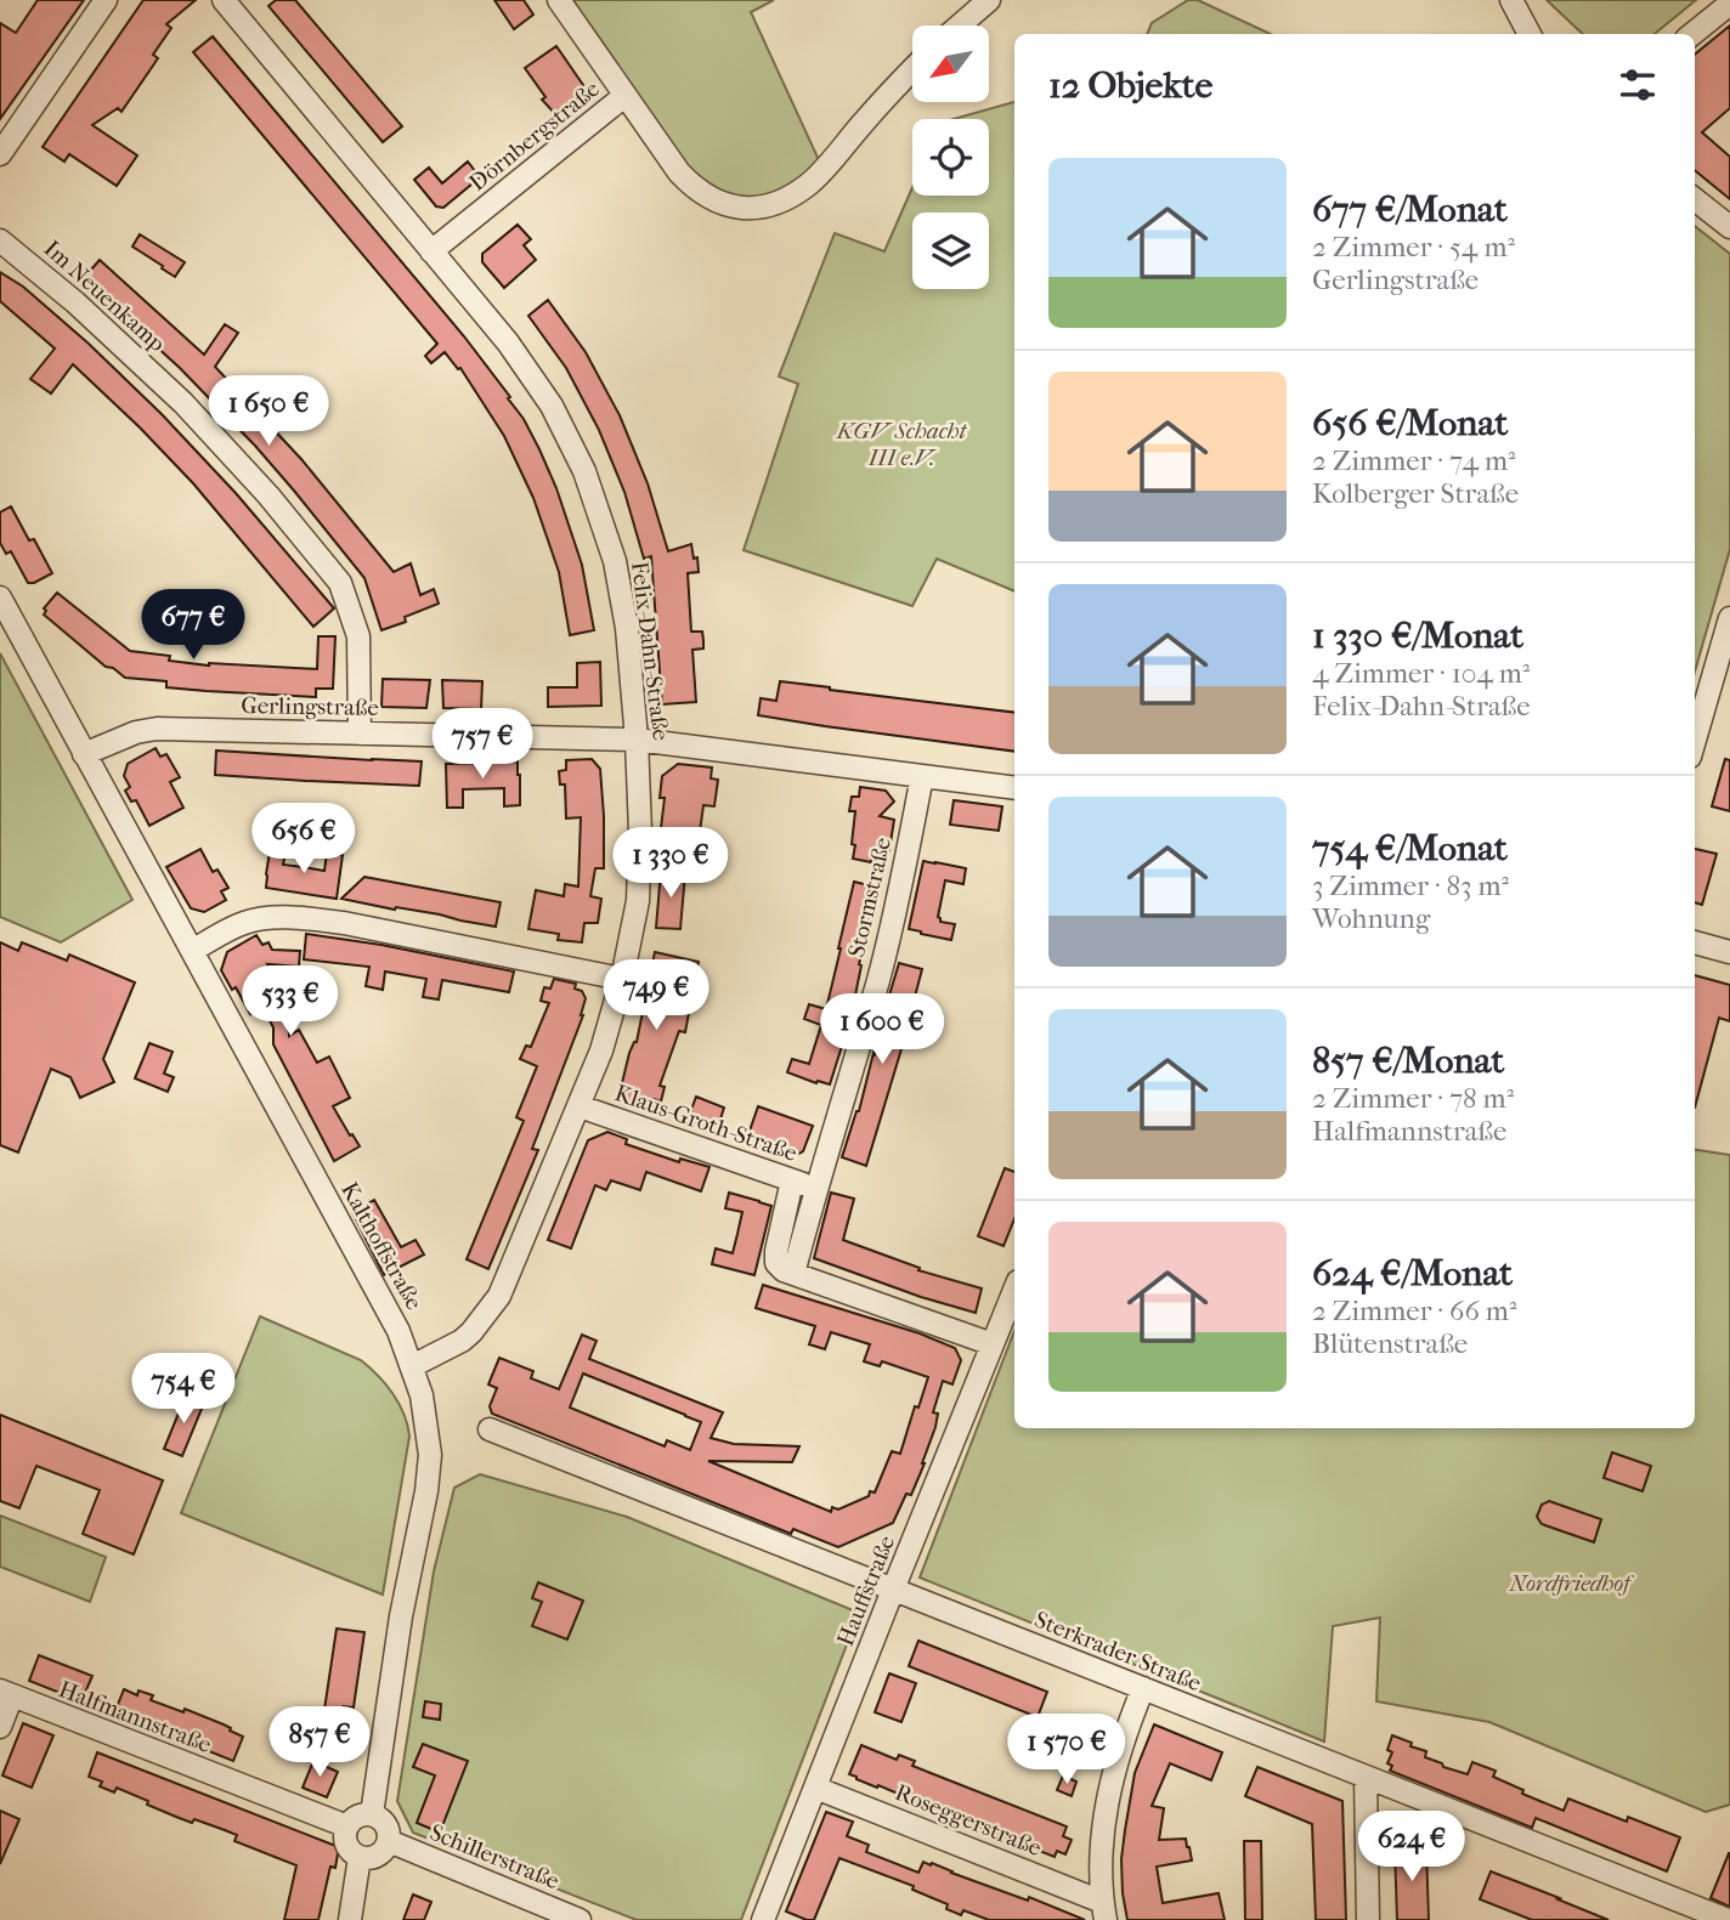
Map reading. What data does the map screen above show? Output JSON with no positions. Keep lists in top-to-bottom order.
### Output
{
  "streets": {
    "street": [
      "Dörnbergstraße",
      "Im Neuenkamp",
      "Felix-Dahn-Straße",
      "Gerlingstraße",
      "Stormstraße",
      "Klaus-Groth-Straße",
      "Kalthoffstraße",
      "Hauffstraße",
      "Sterkrader Straße",
      "Halfmannstraße",
      "Roseggerstraße",
      "Schillerstraße"
    ]
  },
  "crossings": [
    ["Dörnbergstraße", "Felix-Dahn-Straße"],
    ["Im Neuenkamp", "Gerlingstraße"],
    ["Felix-Dahn-Straße", "Gerlingstraße"],
    ["Felix-Dahn-Straße", "Klaus-Groth-Straße"],
    ["Felix-Dahn-Straße", "Kalthoffstraße"],
    ["Gerlingstraße", "Stormstraße"],
    ["Gerlingstraße", "Kalthoffstraße"],
    ["Stormstraße", "Klaus-Groth-Straße"],
    ["Kalthoffstraße", "Halfmannstraße"],
    ["Kalthoffstraße", "Schillerstraße"],
    ["Hauffstraße", "Sterkrader Straße"],
    ["Hauffstraße", "Roseggerstraße"],
    ["Halfmannstraße", "Schillerstraße"]
  ],
  "parks": ["KGV Schacht III e.V.", "Nordfriedhof"],
  "north": "bottom left",
  "page": {
    "heading": "12 Objekte",
    "list": [
      {
        "name": "677 €/Monat",
        "note": "2 Zimmer · 54 m² · Gerlingstraße"
      },
      {
        "name": "656 €/Monat",
        "note": "2 Zimmer · 74 m² · Kolberger Straße"
      },
      {
        "name": "1 330 €/Monat",
        "note": "4 Zimmer · 104 m² · Felix-Dahn-Straße"
      },
      {
        "name": "754 €/Monat",
        "note": "3 Zimmer · 83 m² · Wohnung"
      },
      {
        "name": "857 €/Monat",
        "note": "2 Zimmer · 78 m² · Halfmannstraße"
      },
      {
        "name": "624 €/Monat",
        "note": "2 Zimmer · 66 m² · Blütenstraße"
      }
    ],
    "price": [
      "1 650 €",
      "677 €",
      "757 €",
      "656 €",
      "1 330 €",
      "749 €",
      "533 €",
      "1 600 €",
      "754 €",
      "857 €",
      "1 570 €",
      "624 €"
    ]
  }
}
